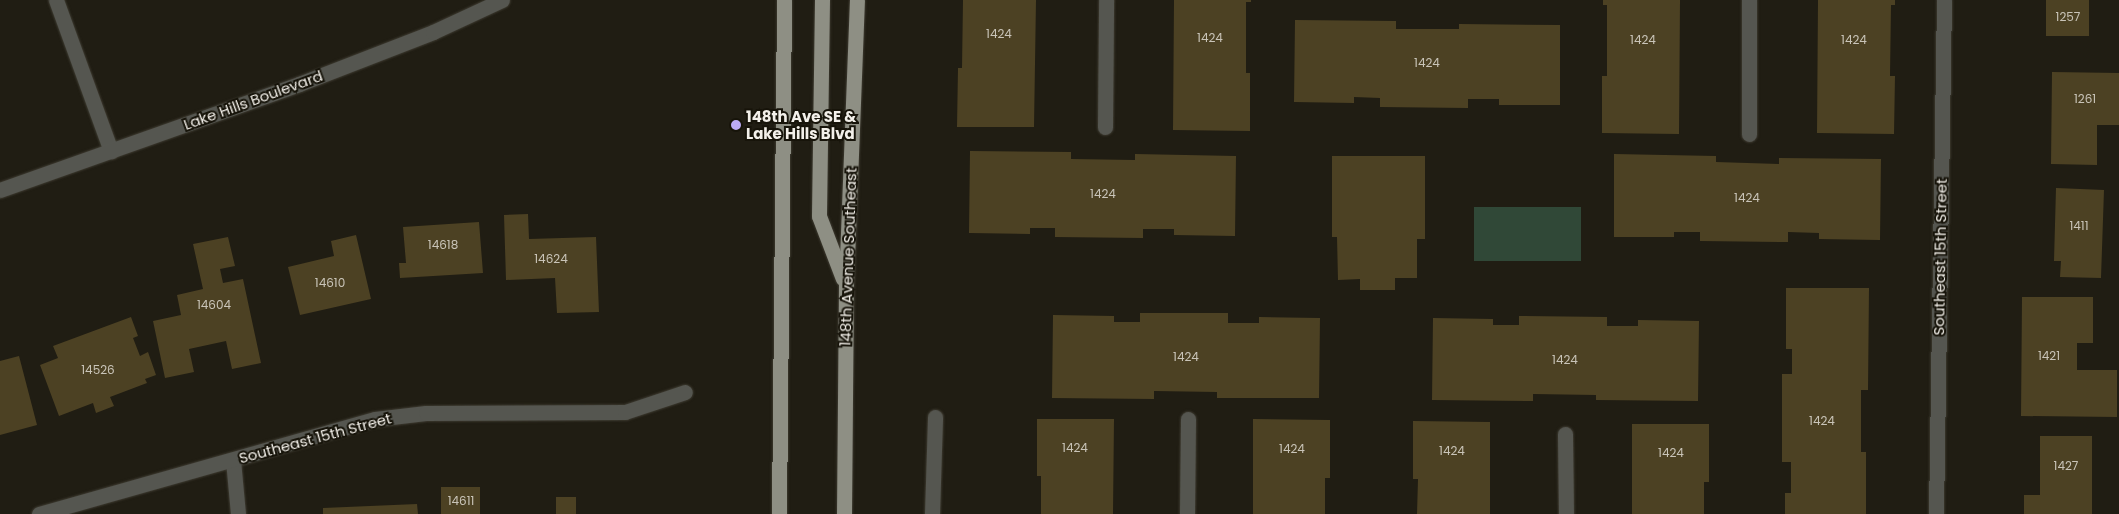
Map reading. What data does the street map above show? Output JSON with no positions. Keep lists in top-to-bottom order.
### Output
{
  "streets": {
    "main road": ["148th Avenue Southeast"],
    "street": ["Lake Hills Boulevard", "Southeast 15th Street"]
  },
  "places": ["148th Ave SE & Lake Hills Blvd"],
  "house_numbers": [
    "1257",
    "1424",
    "1424",
    "1424",
    "1424",
    "1424",
    "1261",
    "1424",
    "1424",
    "1411",
    "14618",
    "14624",
    "14610",
    "14604",
    "1421",
    "1424",
    "1424",
    "14526",
    "1424",
    "1424",
    "1424",
    "1424",
    "1424",
    "1427",
    "14611"
  ]
}
